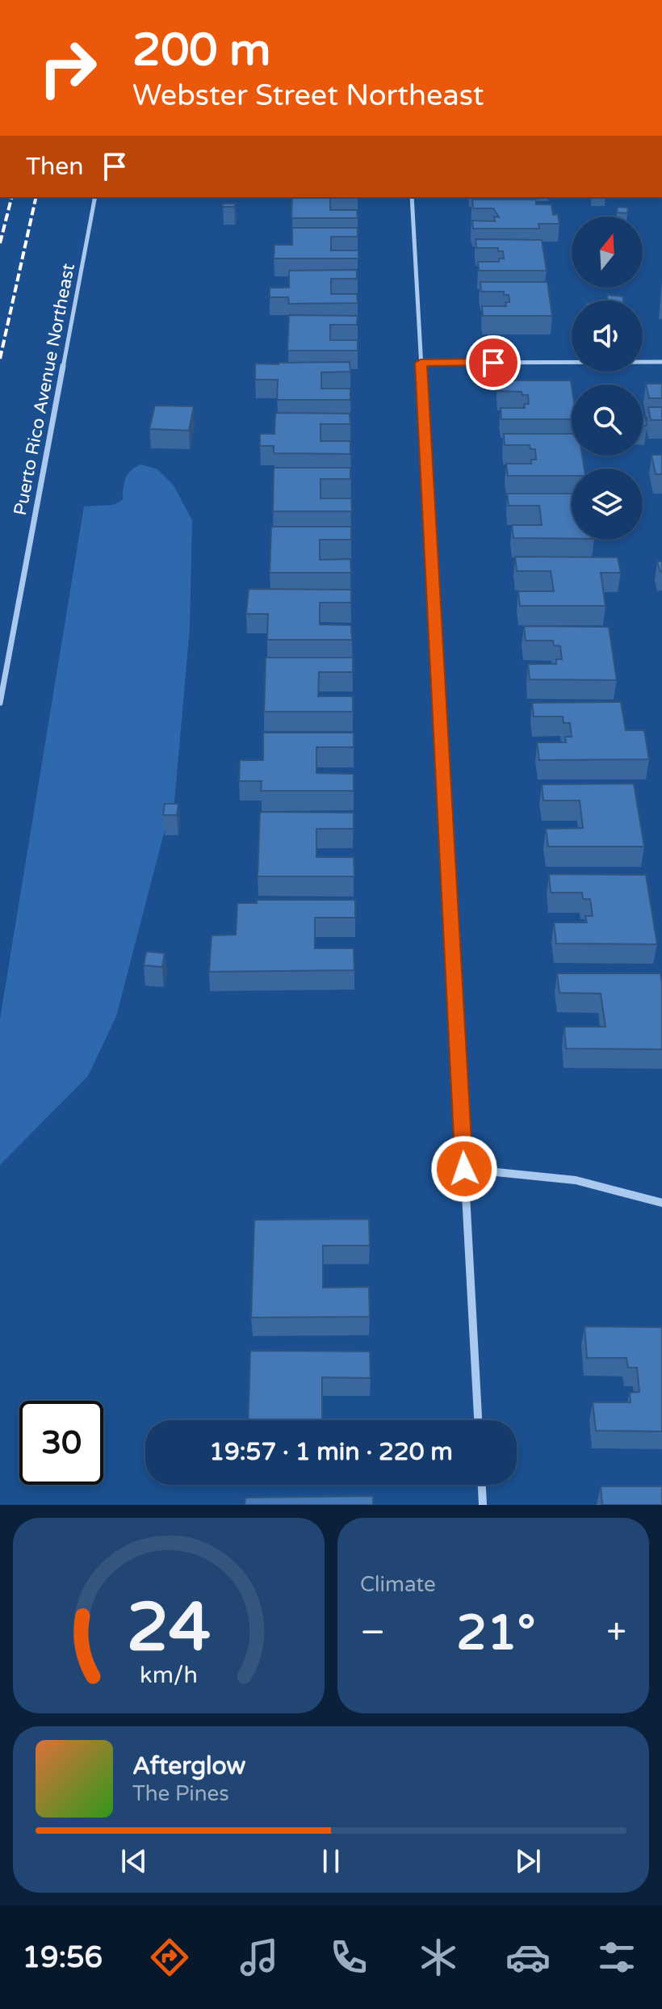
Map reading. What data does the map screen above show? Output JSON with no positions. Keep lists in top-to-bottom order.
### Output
{
  "streets": {
    "street": ["Puerto Rico Avenue Northeast"]
  },
  "north": "top",
  "page": {
    "turn": ["200 m", "Webster Street Northeast"],
    "then": "Then",
    "limit": "30",
    "trip": "19:57 · 1 min · 220 m",
    "tile": "Climate",
    "heat": ["−", "21°", "+"],
    "song": ["Afterglow", "The Pines"],
    "tabs": "19:56",
    "gauge": ["24", "km/h"]
  }
}
